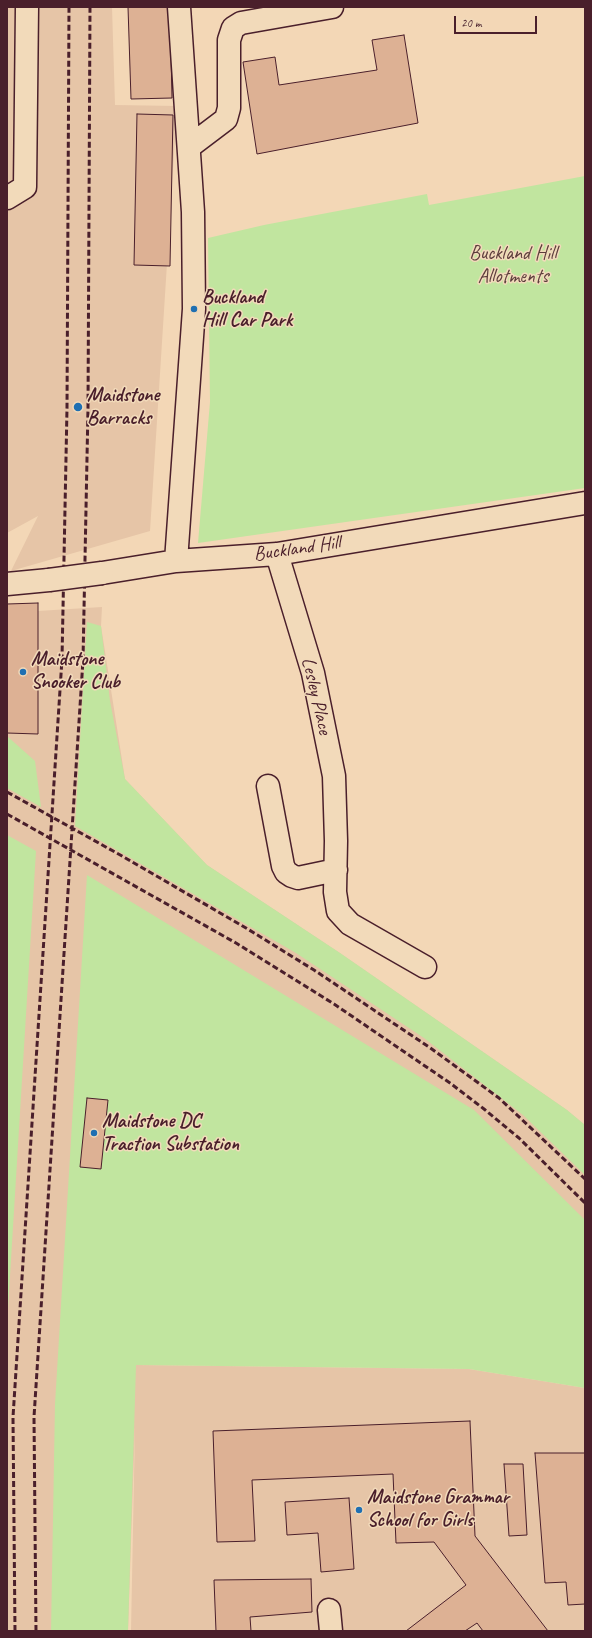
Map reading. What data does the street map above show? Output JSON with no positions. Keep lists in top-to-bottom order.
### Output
{
  "streets": {
    "street": ["Buckland Hill", "Lesley Place"]
  },
  "crossings": [
    ["Buckland Hill", "Lesley Place"]
  ],
  "parks": ["Buckland Hill Allotments"],
  "places": [
    "Buckland Hill Car Park",
    "Maidstone Barracks",
    "Maidstone Snooker Club",
    "Maidstone DC Traction Substation",
    "Maidstone Grammar School for Girls"
  ],
  "scale_bar": "20 m"
}
